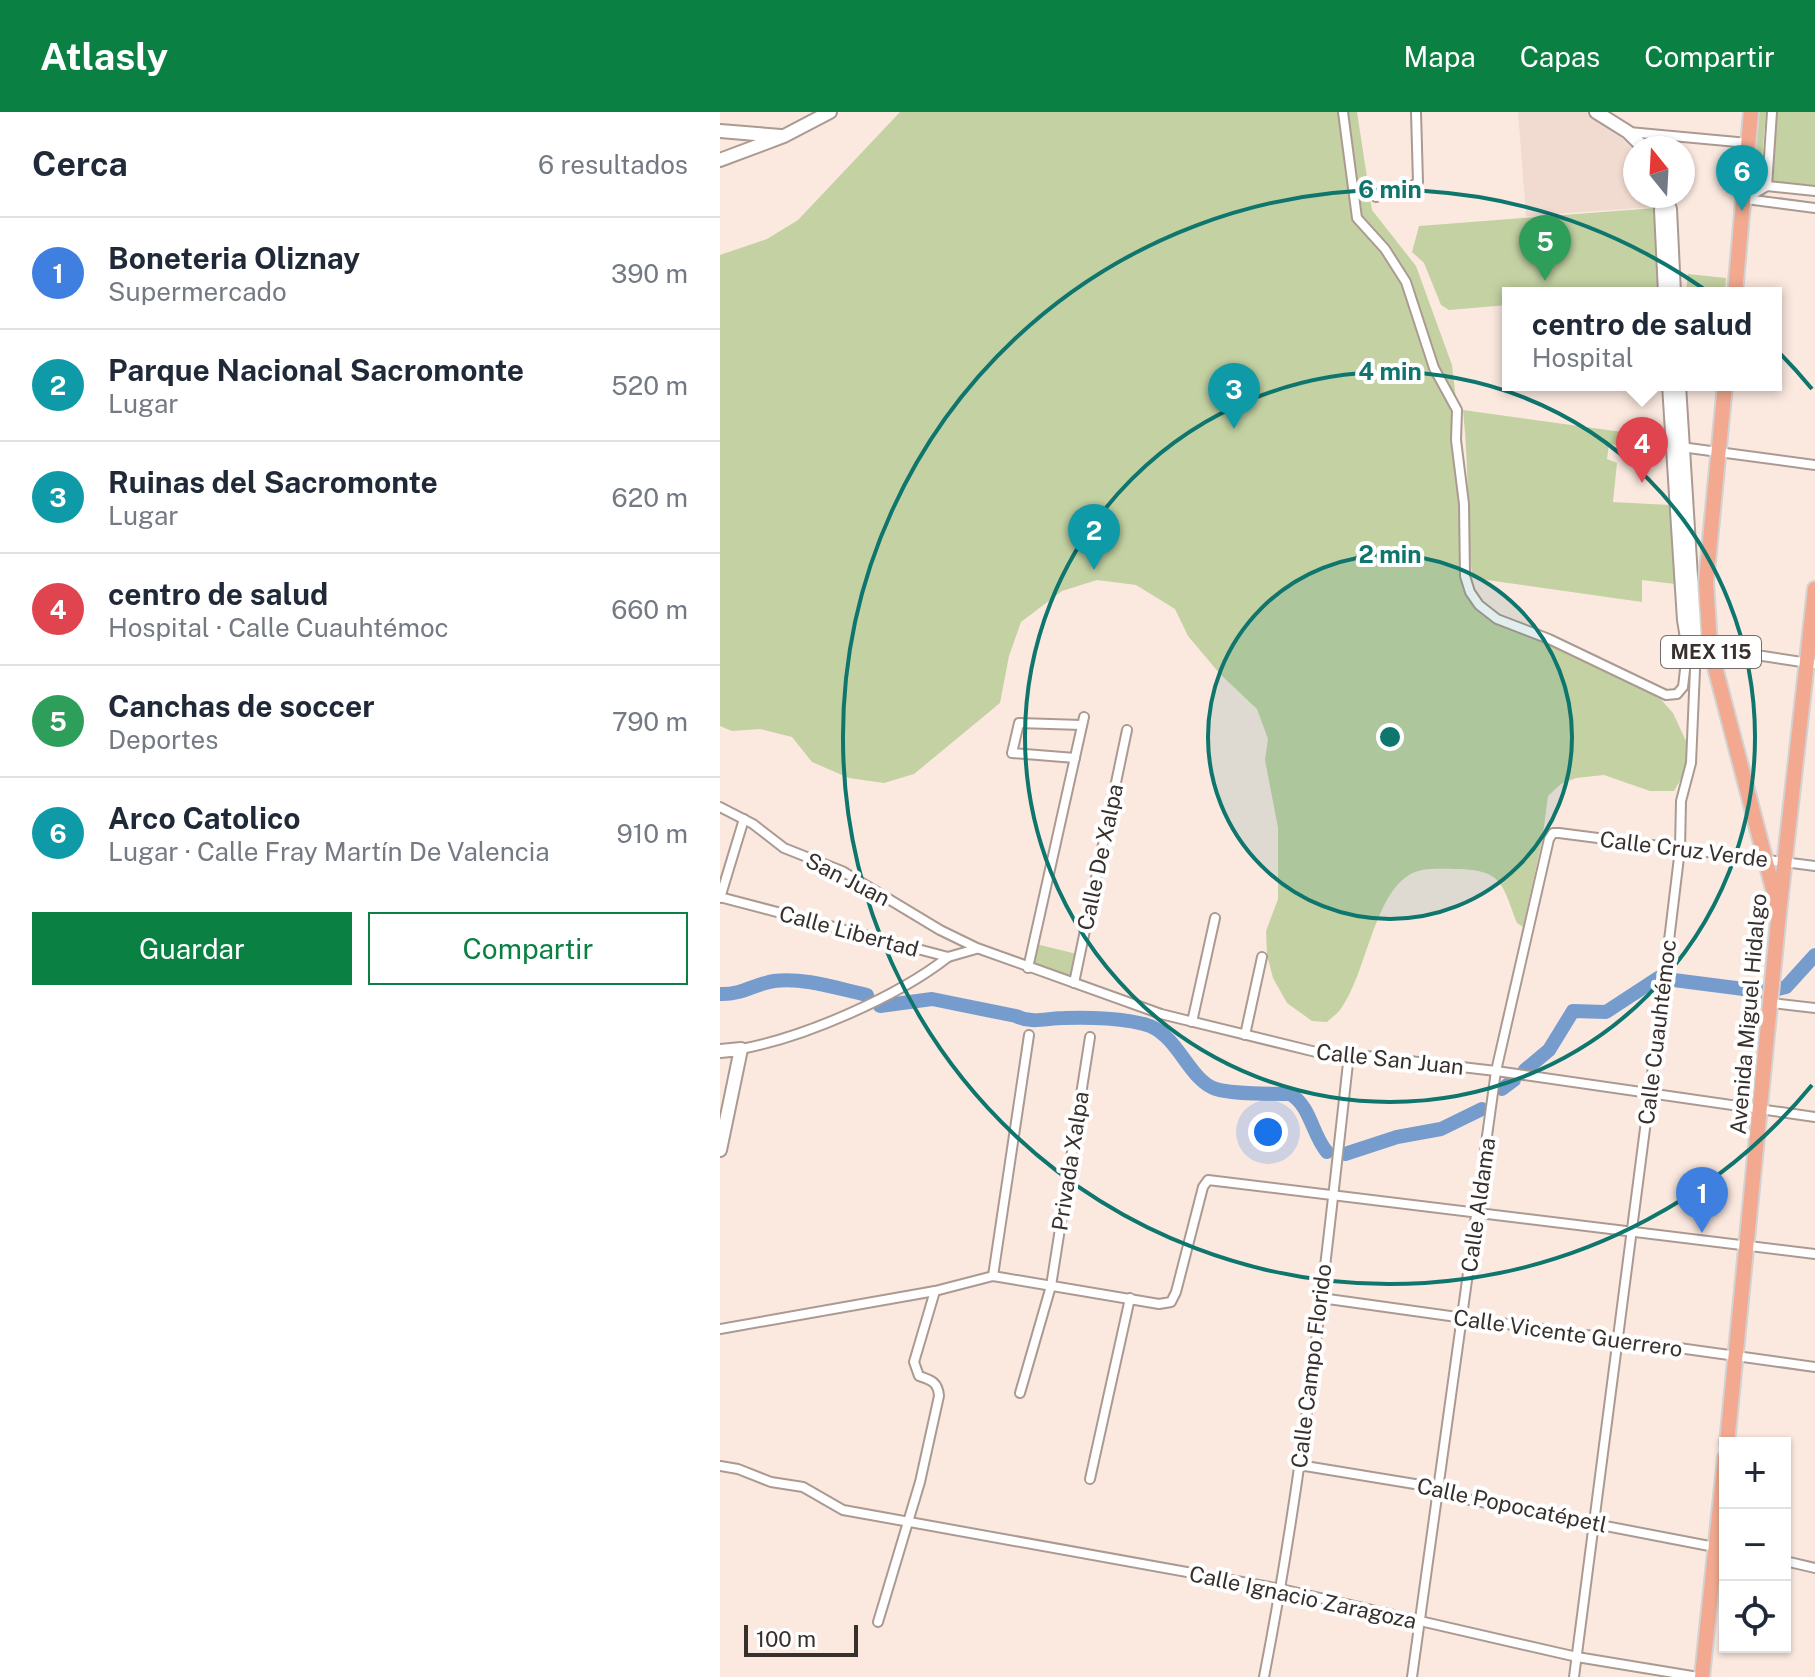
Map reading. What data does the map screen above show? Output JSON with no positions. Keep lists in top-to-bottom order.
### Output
{
  "streets": {
    "main road": ["MEX 115", "Avenida Miguel Hidalgo", "Calle Cuauhtémoc"],
    "street": [
      "Calle Cruz Verde",
      "Calle De Xalpa",
      "San Juan",
      "Calle Libertad",
      "Calle San Juan",
      "Privada Xalpa",
      "Calle Aldama",
      "Calle Vicente Guerrero",
      "Calle Campo Florido",
      "Calle Popocatépetl",
      "Calle Ignacio Zaragoza"
    ]
  },
  "crossings": [
    ["MEX 115", "Calle Cruz Verde"],
    ["MEX 115", "Avenida Miguel Hidalgo"],
    ["MEX 115", "Calle Cuauhtémoc"],
    ["Calle Cruz Verde", "Avenida Miguel Hidalgo"],
    ["Calle Cruz Verde", "Calle Cuauhtémoc"],
    ["Calle Cruz Verde", "Calle Aldama"],
    ["Calle De Xalpa", "Calle San Juan"],
    ["San Juan", "Calle Libertad"],
    ["San Juan", "Calle San Juan"],
    ["Calle Libertad", "Calle San Juan"],
    ["Avenida Miguel Hidalgo", "Calle San Juan"],
    ["Avenida Miguel Hidalgo", "Calle Vicente Guerrero"],
    ["Calle Cuauhtémoc", "Calle San Juan"],
    ["Calle Cuauhtémoc", "Calle Vicente Guerrero"],
    ["Calle Cuauhtémoc", "Calle Popocatépetl"],
    ["Calle Cuauhtémoc", "Calle Ignacio Zaragoza"],
    ["Calle San Juan", "Calle Aldama"],
    ["Calle San Juan", "Calle Campo Florido"],
    ["Calle Aldama", "Calle Vicente Guerrero"],
    ["Calle Aldama", "Calle Popocatépetl"],
    ["Calle Aldama", "Calle Ignacio Zaragoza"],
    ["Calle Vicente Guerrero", "Calle Campo Florido"],
    ["Calle Campo Florido", "Calle Popocatépetl"],
    ["Calle Campo Florido", "Calle Ignacio Zaragoza"]
  ],
  "scale_bar": "100 m",
  "north": "top",
  "page": {
    "header": "Atlasly",
    "nav": ["Mapa", "Capas", "Compartir"],
    "heading": ["Cerca", "6 resultados"],
    "pins": [
      "6",
      "5",
      "3",
      "4",
      "2",
      "1"
    ],
    "list": [
      {
        "mark": "1",
        "name": "Boneteria Oliznay",
        "note": "Supermercado",
        "value": "390 m"
      },
      {
        "mark": "2",
        "name": "Parque Nacional Sacromonte",
        "note": "Lugar",
        "value": "520 m"
      },
      {
        "mark": "3",
        "name": "Ruinas del Sacromonte",
        "note": "Lugar",
        "value": "620 m"
      },
      {
        "mark": "4",
        "name": "centro de salud",
        "note": "Hospital · Calle Cuauhtémoc",
        "value": "660 m"
      },
      {
        "mark": "5",
        "name": "Canchas de soccer",
        "note": "Deportes",
        "value": "790 m"
      },
      {
        "mark": "6",
        "name": "Arco Catolico",
        "note": "Lugar · Calle Fray Martín De Valencia",
        "value": "910 m"
      }
    ],
    "popup": ["centro de salud", "Hospital"],
    "buttons": ["Guardar", "Compartir"],
    "map_buttons": ["+", "−"],
    "scale": "100 m"
  },
  "rings": ["6 min", "4 min", "2 min"]
}
